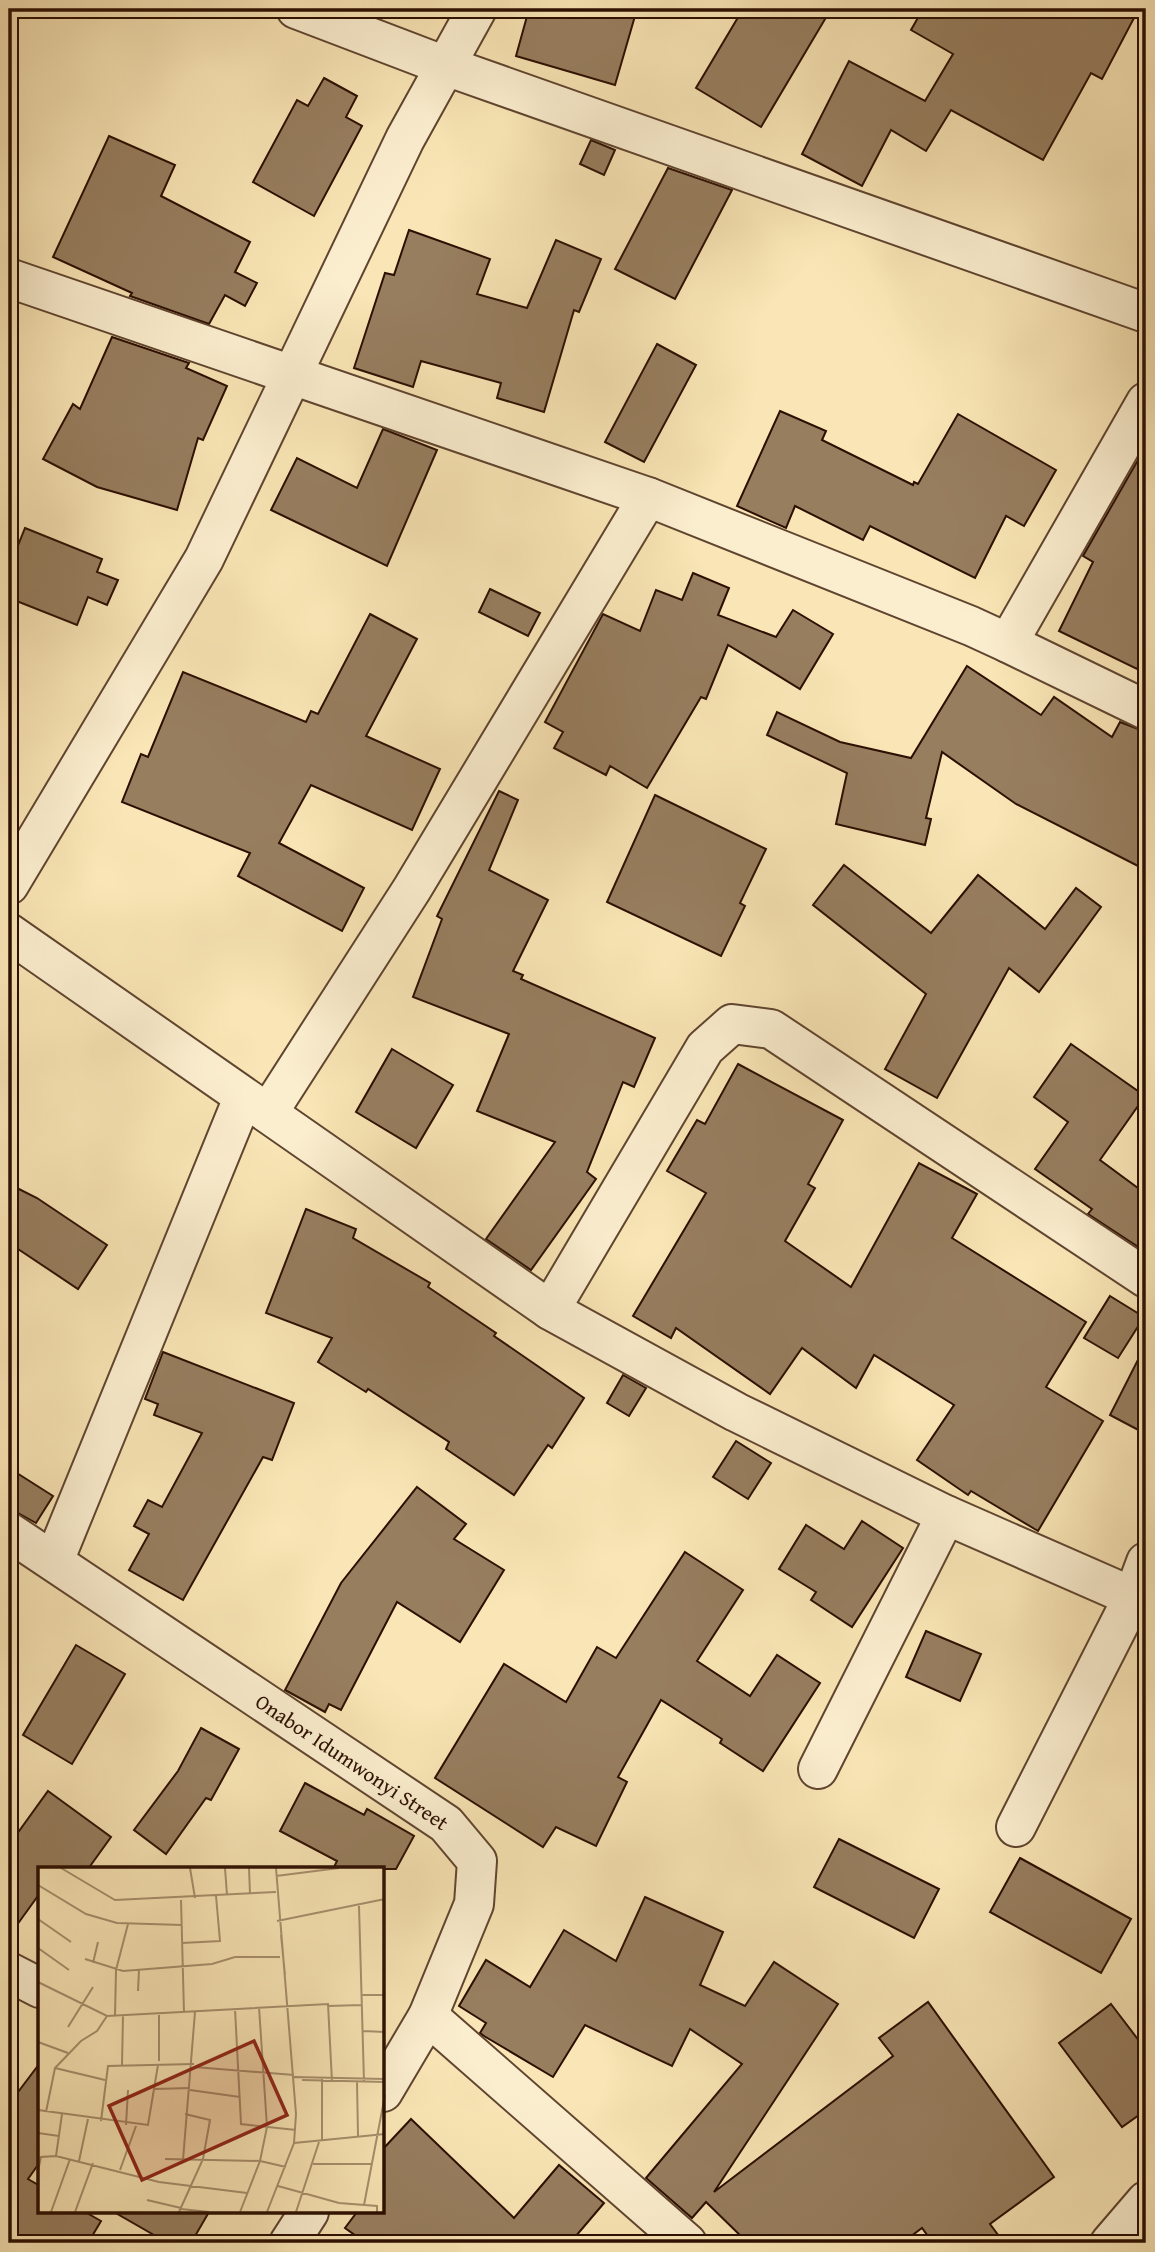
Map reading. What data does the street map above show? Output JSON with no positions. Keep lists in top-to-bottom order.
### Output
{
  "streets": {
    "street": ["Onabor Idumwonyi Street"]
  }
}
